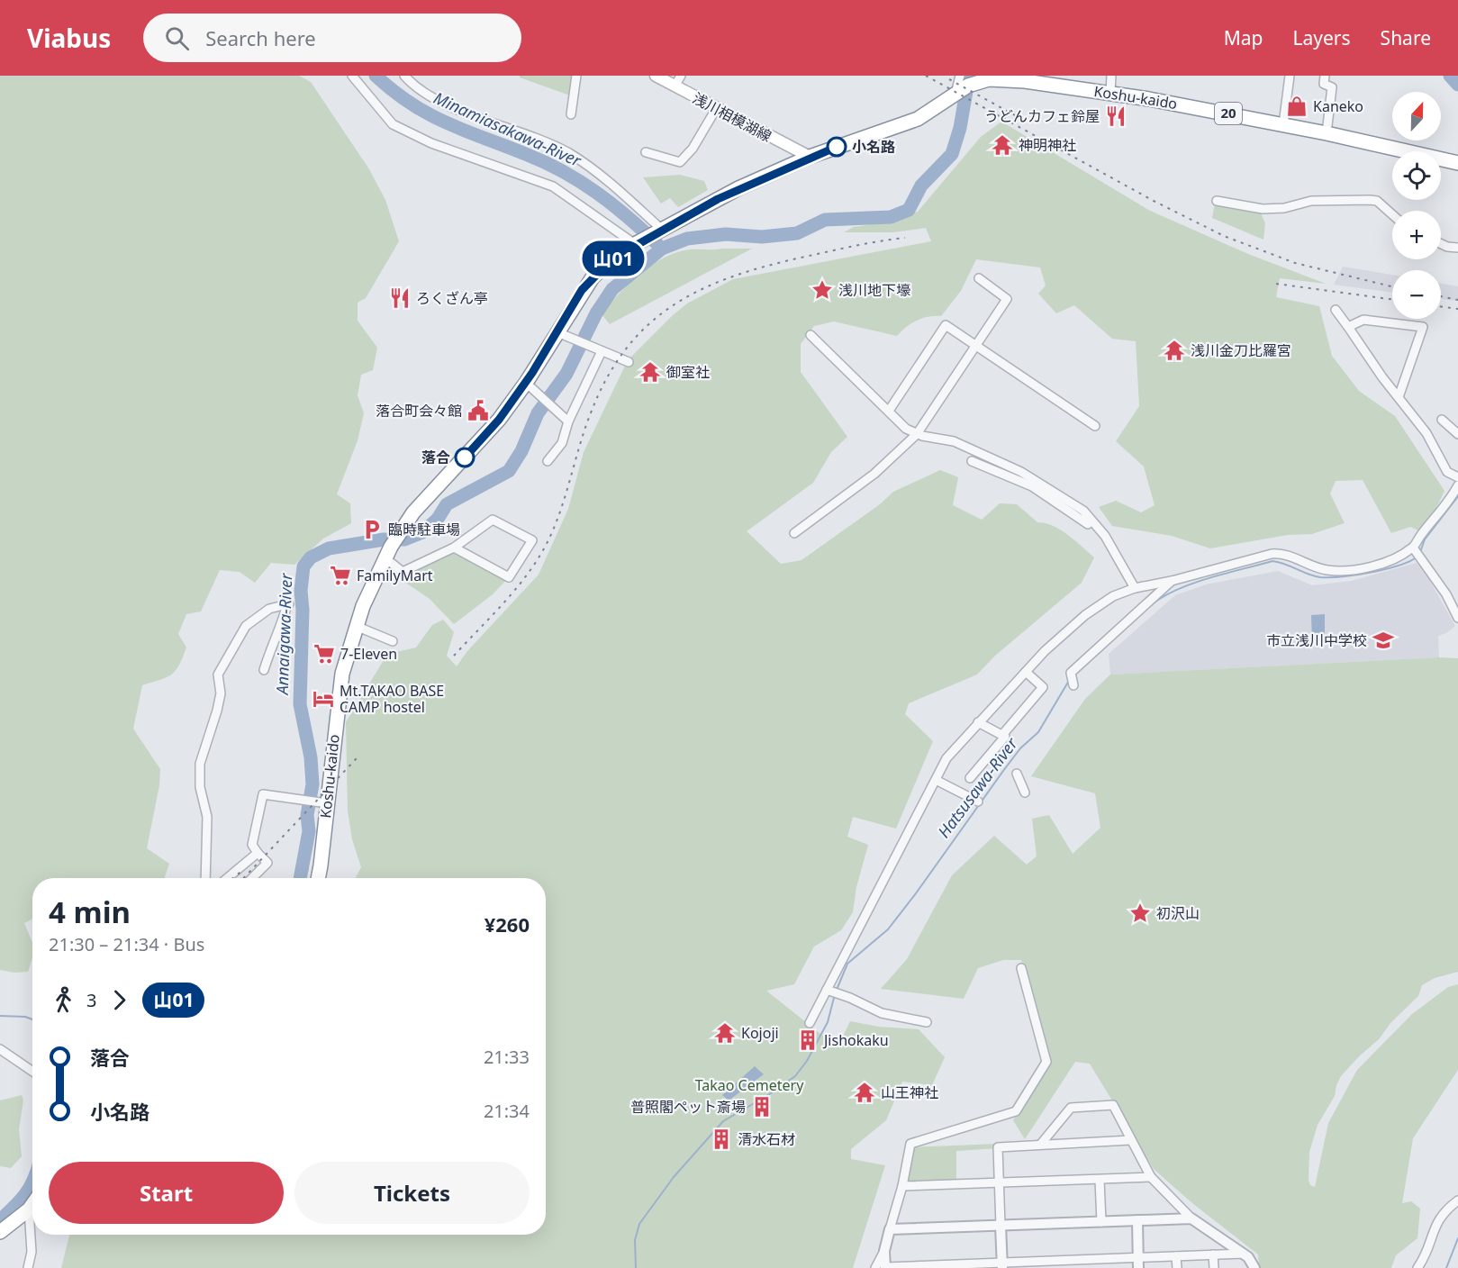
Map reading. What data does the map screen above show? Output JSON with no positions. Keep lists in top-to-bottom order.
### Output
{
  "streets": {
    "highway": ["Koshu-kaido", "20"],
    "main road": ["浅川相模湖線"]
  },
  "crossings": [
    ["Koshu-kaido", "浅川相模湖線"]
  ],
  "water": ["Minamiasakawa-River", "Annaigawa-River", "Hatsusawa-River"],
  "parks": ["Takao Cemetery"],
  "places": {
    "shop": ["Kaneko"],
    "restaurant": ["うどんカフェ鈴屋", "ろくざん亭"],
    "temple": [
      "神明神社",
      "浅川金刀比羅宮",
      "御室社",
      "Kojoji",
      "山王神社"
    ],
    "other": ["小名路", "落合"],
    "place": ["浅川地下壕", "初沢山"],
    "public building": ["落合町会々館"],
    "parking": ["臨時駐車場"],
    "supermarket": ["FamilyMart", "7-Eleven"],
    "school or university": ["市立浅川中学校"],
    "hotel": ["Mt.TAKAO BASE CAMP hostel"],
    "building": ["Jishokaku", "普照閣ペット斎場", "清水石材"]
  },
  "lines": ["bus line 山01"],
  "north": "top",
  "page": {
    "header": "Viabus",
    "search": "Search here",
    "nav": ["Map", "Layers", "Share"],
    "on_map": "山01",
    "map_buttons": ["+", "−"],
    "heading": ["4 min", "21:30 – 21:34 · Bus", "¥260"],
    "legs": ["3", "山01"],
    "list": [
      {
        "name": "落合",
        "value": "21:33"
      },
      {
        "name": "小名路",
        "value": "21:34"
      }
    ],
    "buttons": ["Start", "Tickets"]
  }
}
